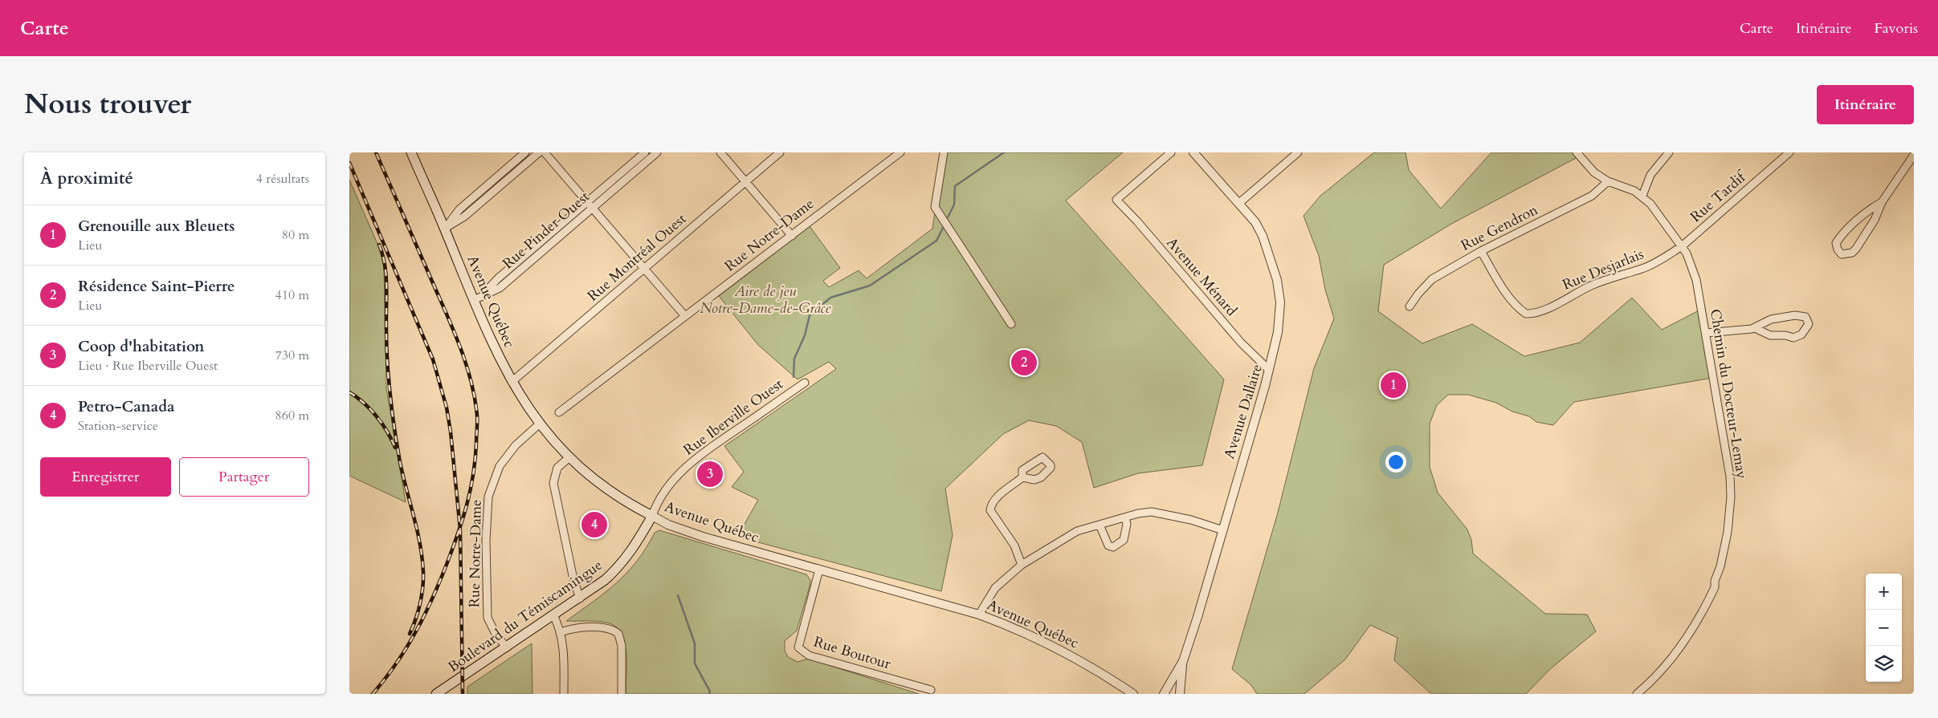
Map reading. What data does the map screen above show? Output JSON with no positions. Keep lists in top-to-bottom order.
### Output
{
  "streets": {
    "main road": ["Avenue Québec", "Boulevard du Témiscamingue"],
    "street": [
      "Rue Tardif",
      "Rue Gendron",
      "Rue Pinder Ouest",
      "Rue Notre-Dame",
      "Rue Montréal Ouest",
      "Rue Desjarlais",
      "Avenue Ménard",
      "Chemin du Docteur-Lemay",
      "Avenue Dallaire",
      "Rue Iberville Ouest",
      "Rue Boutour"
    ]
  },
  "crossings": [
    ["Rue Tardif", "Rue Desjarlais"],
    ["Rue Tardif", "Chemin du Docteur-Lemay"],
    ["Rue Gendron", "Rue Desjarlais"],
    ["Rue Gendron", "Chemin du Docteur-Lemay"],
    ["Rue Pinder Ouest", "Avenue Québec"],
    ["Rue Notre-Dame", "Avenue Québec"],
    ["Rue Notre-Dame", "Boulevard du Témiscamingue"],
    ["Rue Montréal Ouest", "Avenue Québec"],
    ["Rue Desjarlais", "Chemin du Docteur-Lemay"],
    ["Avenue Ménard", "Avenue Dallaire"],
    ["Avenue Québec", "Rue Iberville Ouest"],
    ["Avenue Québec", "Boulevard du Témiscamingue"],
    ["Avenue Québec", "Rue Boutour"],
    ["Rue Iberville Ouest", "Boulevard du Témiscamingue"]
  ],
  "parks": ["Aire de jeu Notre-Dame-de-Grâce"],
  "page": {
    "header": "Carte",
    "nav": ["Carte", "Itinéraire", "Favoris"],
    "title": "Nous trouver",
    "buttons": [
      "Itinéraire",
      ["Enregistrer", "Partager"]
    ],
    "heading": ["À proximité", "4 résultats"],
    "list": [
      {
        "mark": "1",
        "name": "Grenouille aux Bleuets",
        "note": "Lieu",
        "value": "80 m"
      },
      {
        "mark": "2",
        "name": "Résidence Saint-Pierre",
        "note": "Lieu",
        "value": "410 m"
      },
      {
        "mark": "3",
        "name": "Coop d'habitation",
        "note": "Lieu · Rue Iberville Ouest",
        "value": "730 m"
      },
      {
        "mark": "4",
        "name": "Petro-Canada",
        "note": "Station-service",
        "value": "860 m"
      }
    ],
    "pins": [
      "2",
      "1",
      "3",
      "4"
    ],
    "map_buttons": ["+", "−"]
  }
}
